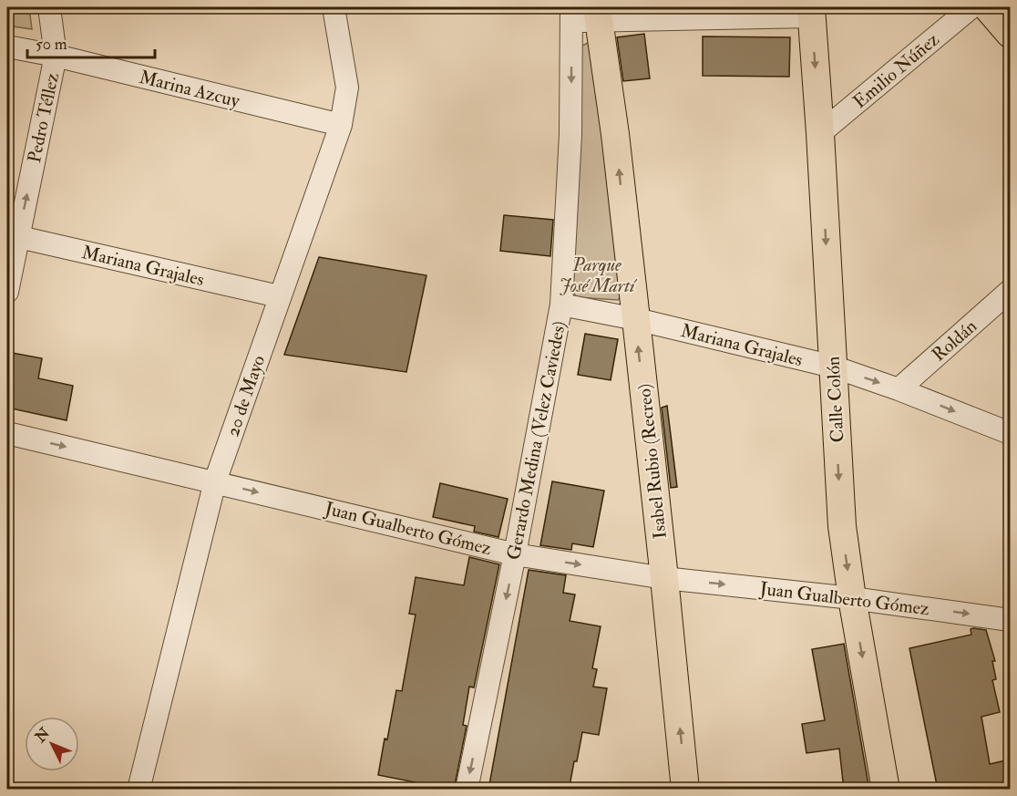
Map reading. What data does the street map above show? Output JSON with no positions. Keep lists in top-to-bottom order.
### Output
{
  "streets": {
    "main road": ["Calle Colón", "Isabel Rubio (Recreo)"],
    "street": [
      "Emilio Núñez",
      "Marina Azcuy",
      "Pedro Téllez",
      "Mariana Grajales",
      "Roldán",
      "20 de Mayo",
      "Gerardo Medina (Velez Caviedes)",
      "Juan Gualberto Gómez"
    ]
  },
  "crossings": [
    ["Emilio Núñez", "Calle Colón"],
    ["Marina Azcuy", "Pedro Téllez"],
    ["Marina Azcuy", "20 de Mayo"],
    ["Pedro Téllez", "Mariana Grajales"],
    ["Mariana Grajales", "Roldán"],
    ["Mariana Grajales", "20 de Mayo"],
    ["Mariana Grajales", "Calle Colón"],
    ["Mariana Grajales", "Gerardo Medina (Velez Caviedes)"],
    ["Mariana Grajales", "Isabel Rubio (Recreo)"],
    ["20 de Mayo", "Juan Gualberto Gómez"],
    ["Calle Colón", "Juan Gualberto Gómez"],
    ["Gerardo Medina (Velez Caviedes)", "Juan Gualberto Gómez"],
    ["Isabel Rubio (Recreo)", "Juan Gualberto Gómez"]
  ],
  "one_way": [
    "Pedro Téllez",
    "Calle Colón",
    "Gerardo Medina (Velez Caviedes)",
    "Isabel Rubio (Recreo)",
    "Juan Gualberto Gómez"
  ],
  "parks": ["Parque José Martí"],
  "scale_bar": "50 m",
  "north": "top left"
}
